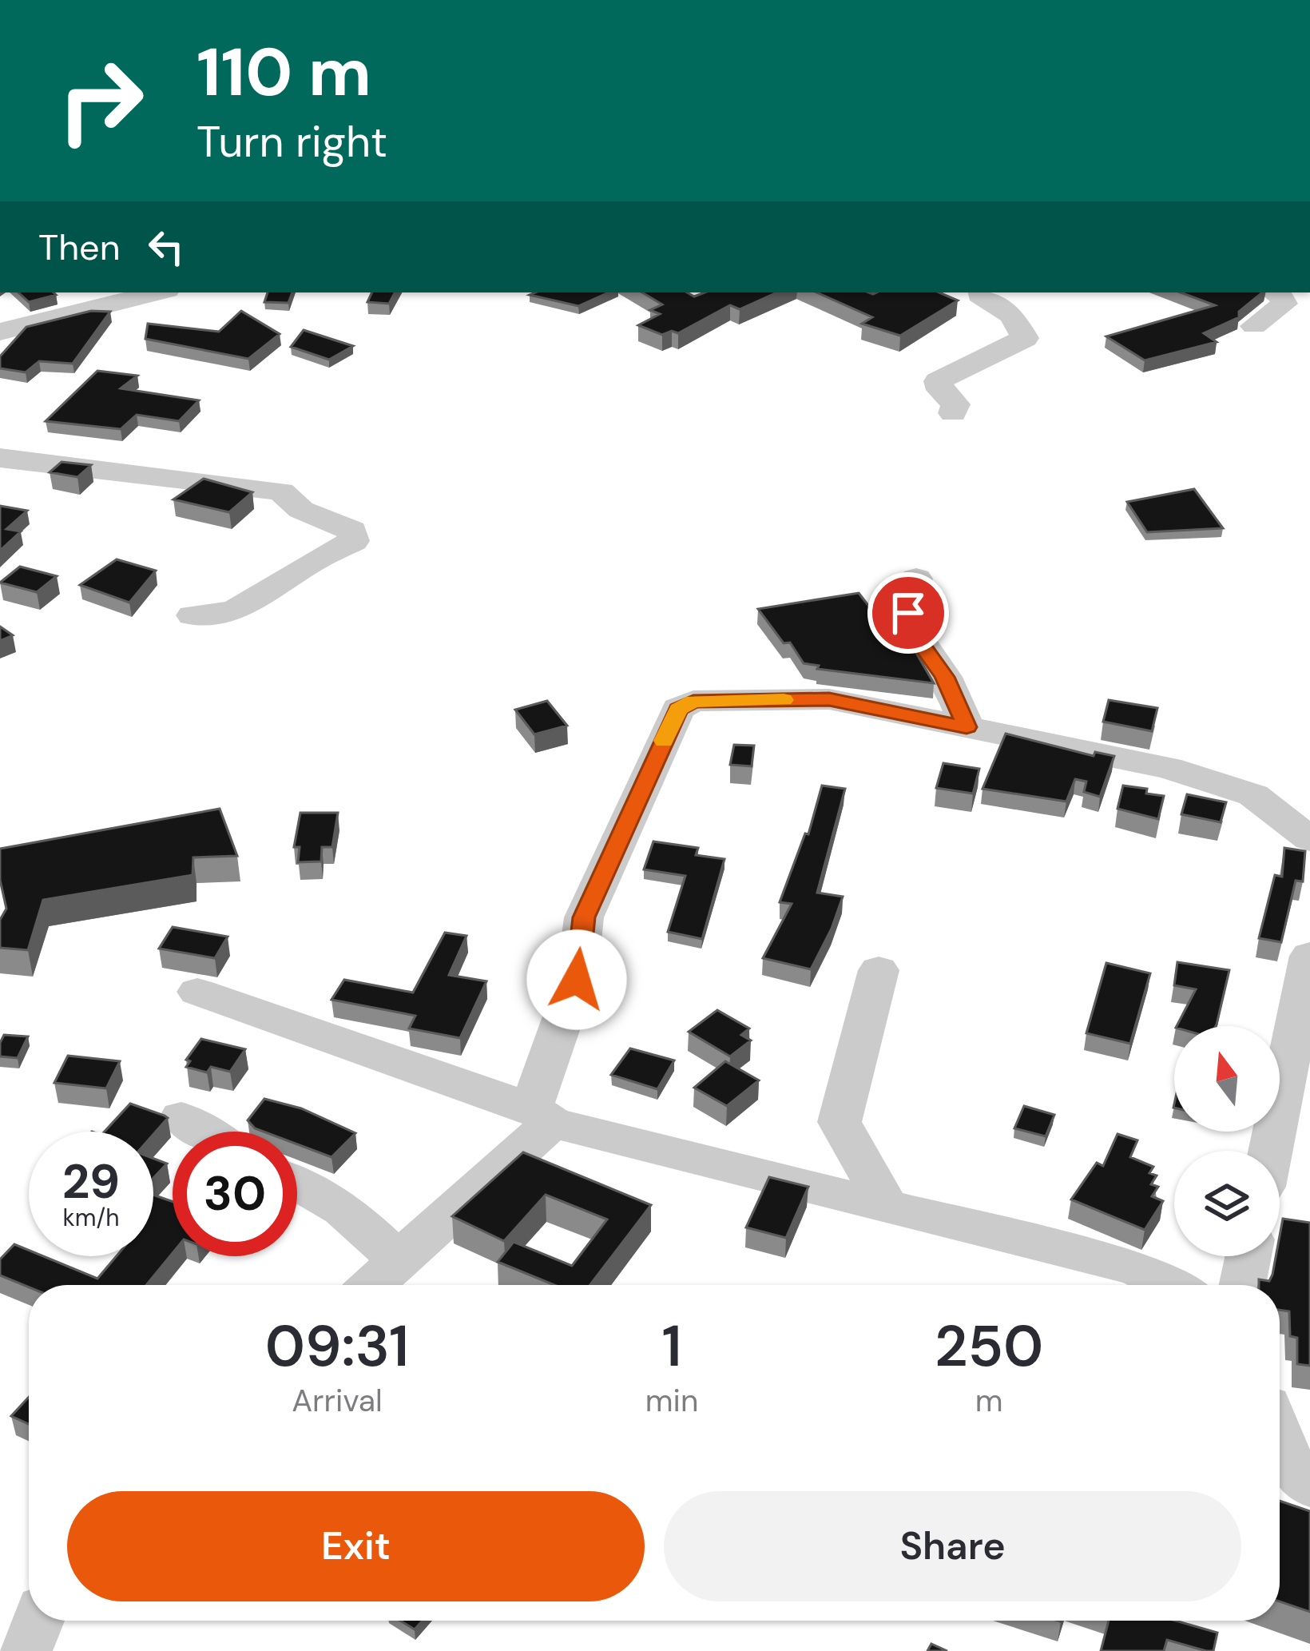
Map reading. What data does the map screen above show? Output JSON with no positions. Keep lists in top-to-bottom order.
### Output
{
  "north": "top",
  "page": {
    "turn": ["110 m", "Turn right"],
    "then": "Then",
    "speed": "29 km/h",
    "limit": "30",
    "eta": [
      "09:31",
      "Arrival",
      "1",
      "min",
      "250",
      "m"
    ],
    "buttons": ["Exit", "Share"]
  }
}
